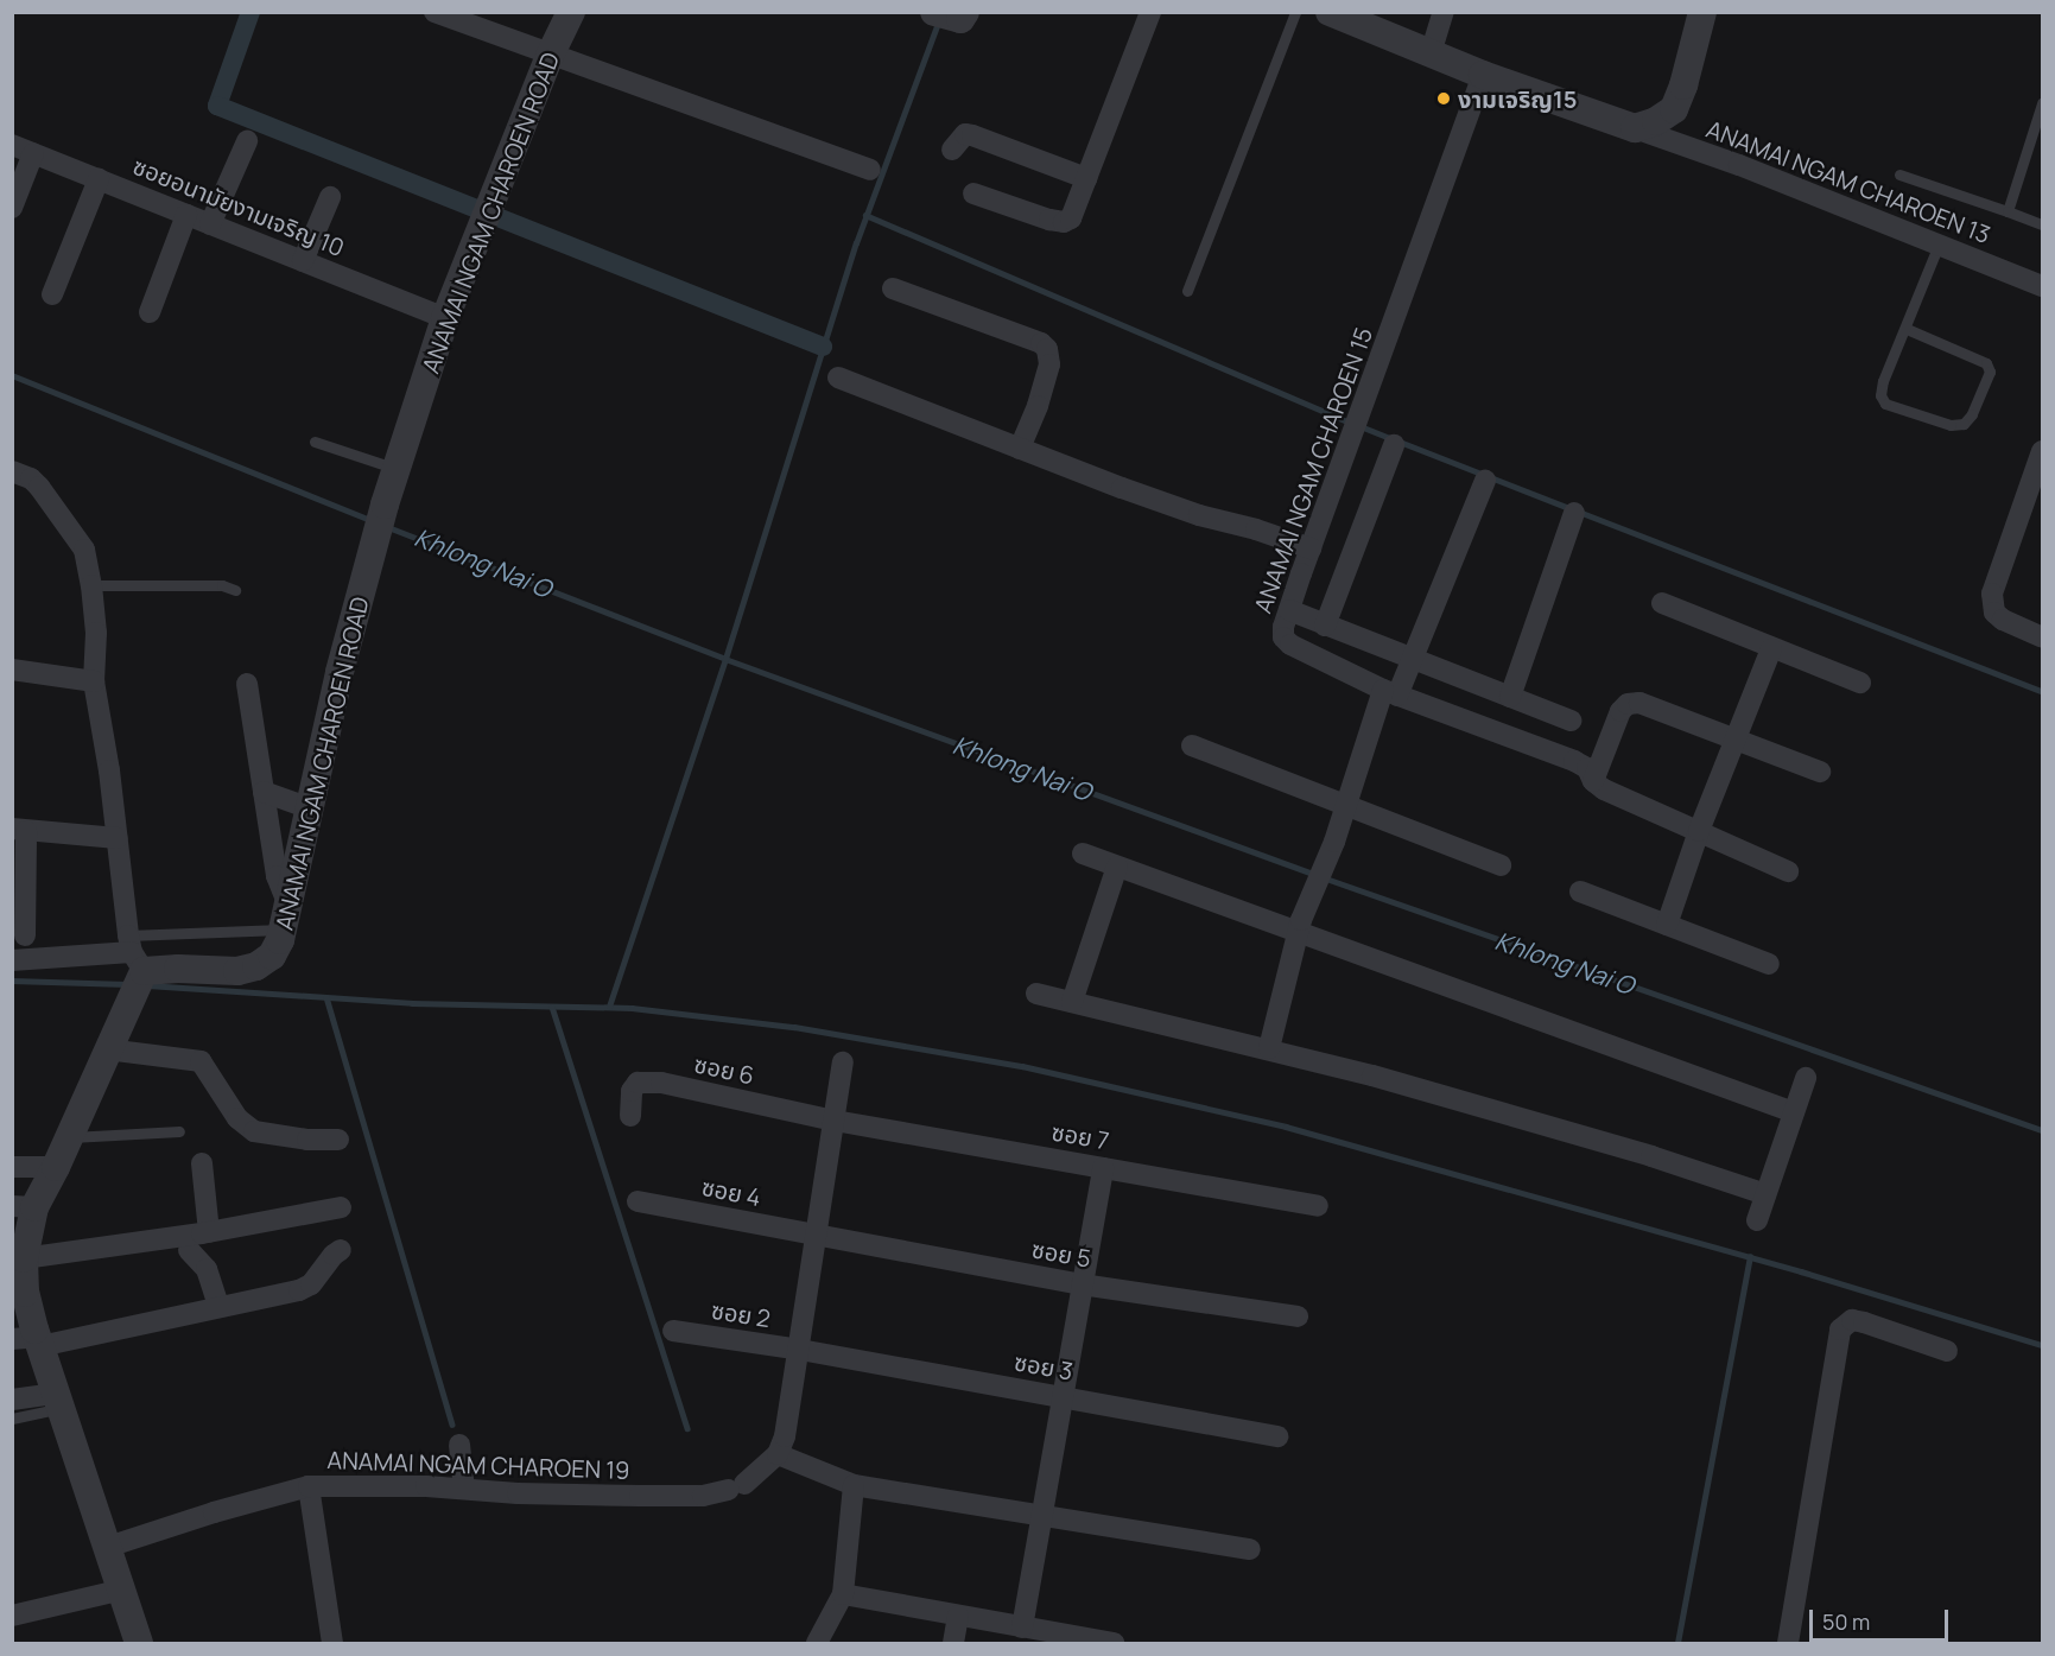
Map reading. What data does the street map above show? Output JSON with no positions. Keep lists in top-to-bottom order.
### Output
{
  "streets": {
    "street": [
      "ANAMAI NGAM CHAROEN 13",
      "ซอยอนามัยงามเจริญ 10",
      "ANAMAI NGAM CHAROEN ROAD",
      "ANAMAI NGAM CHAROEN 15",
      "ซอย 6",
      "ซอย 7",
      "ซอย 4",
      "ซอย 5",
      "ซอย 2",
      "ซอย 3",
      "ANAMAI NGAM CHAROEN 19"
    ]
  },
  "crossings": [
    ["ซอยอนามัยงามเจริญ 10", "ANAMAI NGAM CHAROEN ROAD"],
    ["ซอย 6", "ซอย 7"],
    ["ซอย 6", "ANAMAI NGAM CHAROEN 19"],
    ["ซอย 7", "ANAMAI NGAM CHAROEN 19"],
    ["ซอย 4", "ซอย 5"],
    ["ซอย 4", "ANAMAI NGAM CHAROEN 19"],
    ["ซอย 5", "ANAMAI NGAM CHAROEN 19"],
    ["ซอย 2", "ซอย 3"],
    ["ซอย 2", "ANAMAI NGAM CHAROEN 19"],
    ["ซอย 3", "ANAMAI NGAM CHAROEN 19"]
  ],
  "water": ["Khlong Nai O"],
  "places": ["งามเจริญ15"],
  "scale_bar": "50 m"
}
